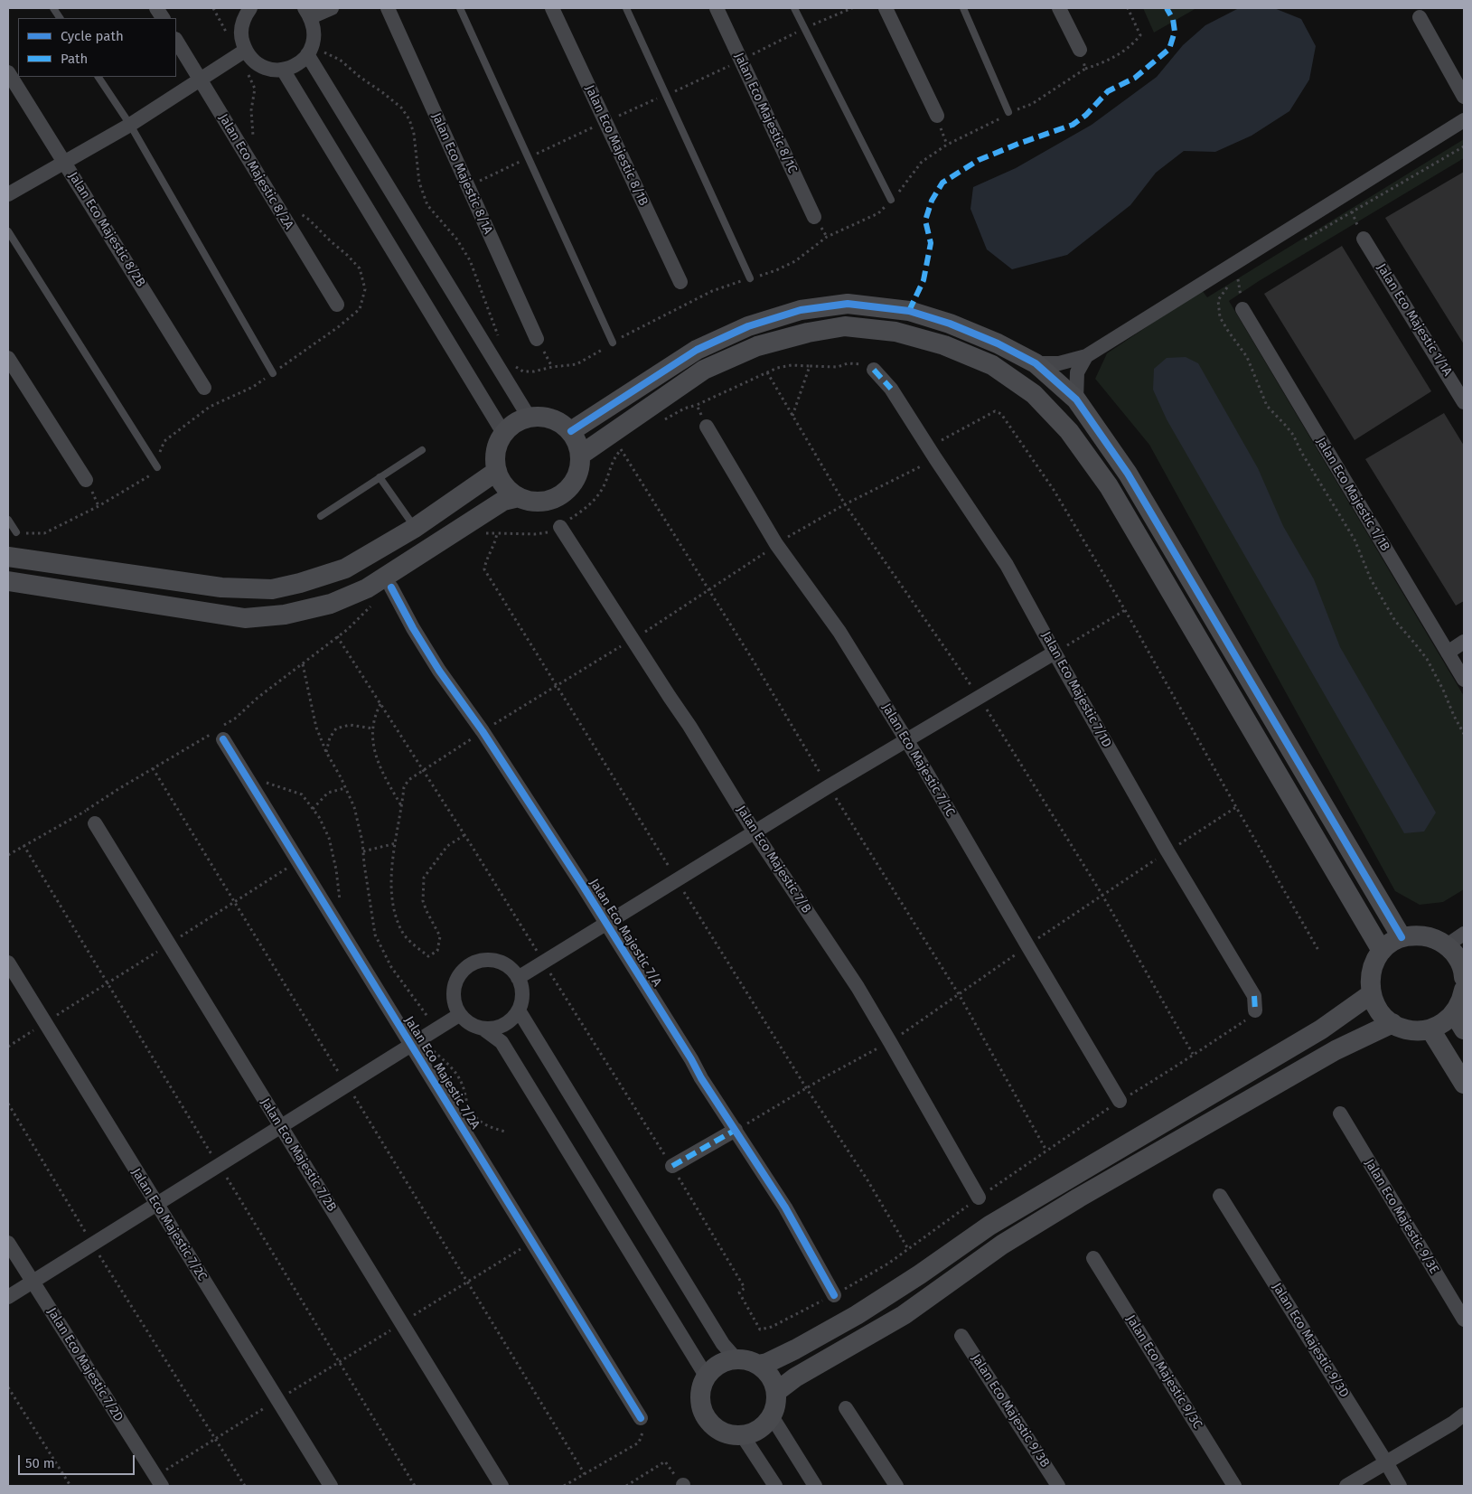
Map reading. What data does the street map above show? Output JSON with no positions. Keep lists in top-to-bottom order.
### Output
{
  "streets": {
    "street": [
      "Jalan Eco Majestic 8/1C",
      "Jalan Eco Majestic 8/1B",
      "Jalan Eco Majestic 8/2A",
      "Jalan Eco Majestic 8/1A",
      "Jalan Eco Majestic 8/2B",
      "Jalan Eco Majestic 1/1A",
      "Jalan Eco Majestic 1/1B",
      "Jalan Eco Majestic 7/1D",
      "Jalan Eco Majestic 7/1C",
      "Jalan Eco Majestic 7/B",
      "Jalan Eco Majestic 7/A",
      "Jalan Eco Majestic 7/2A",
      "Jalan Eco Majestic 7/2B",
      "Jalan Eco Majestic 9/3E",
      "Jalan Eco Majestic 7/2C",
      "Jalan Eco Majestic 9/3D",
      "Jalan Eco Majestic 7/2D",
      "Jalan Eco Majestic 9/3C",
      "Jalan Eco Majestic 9/3B"
    ]
  },
  "legend": ["Cycle path", "Path"],
  "scale_bar": "50 m"
}
